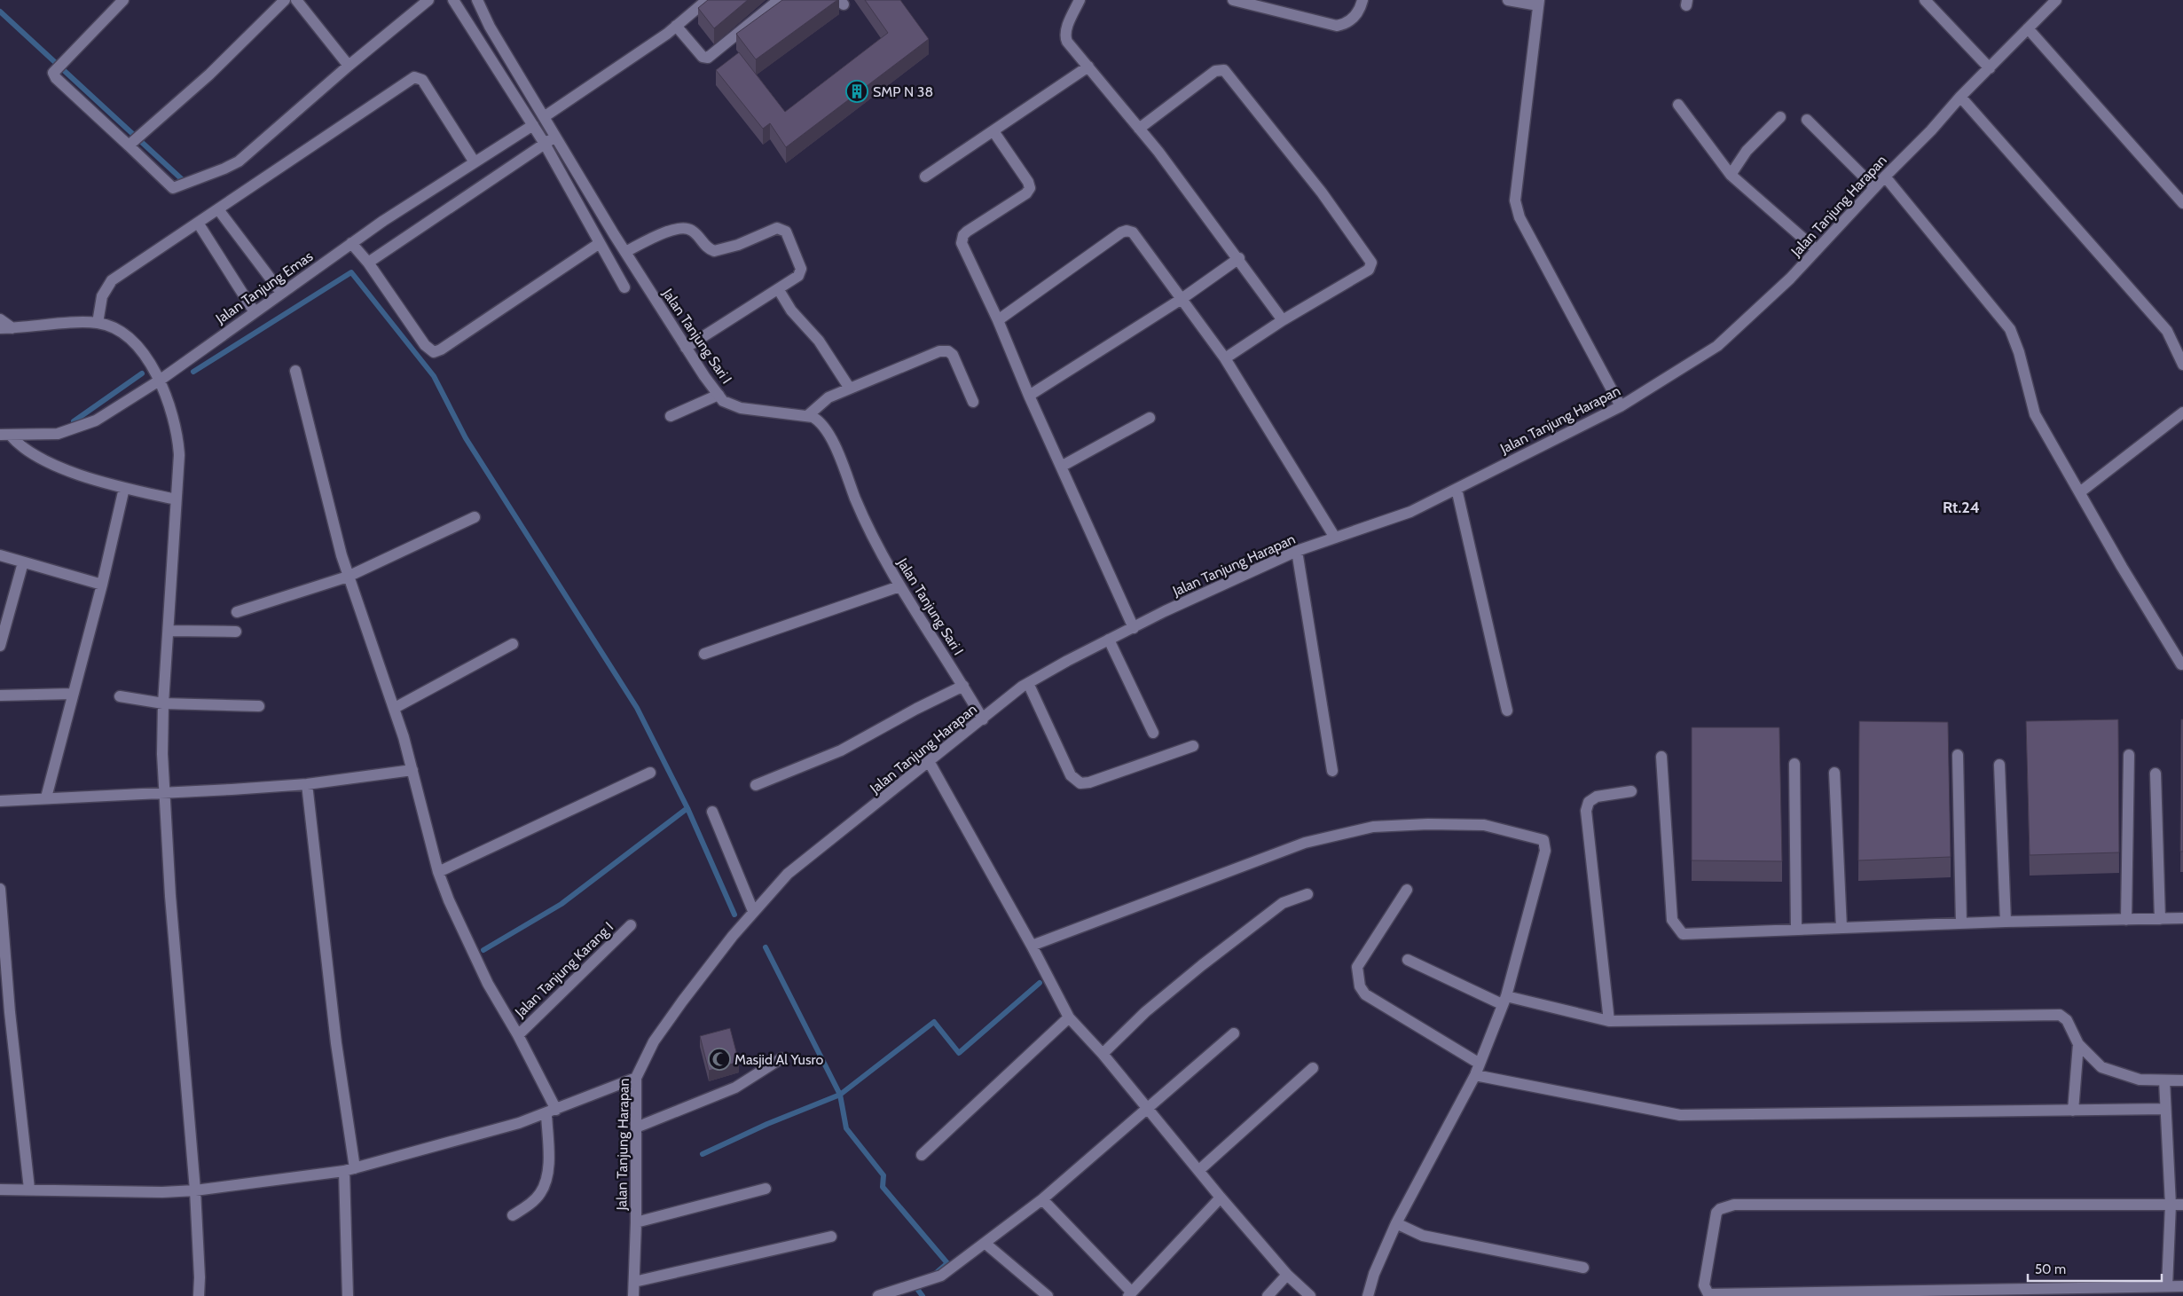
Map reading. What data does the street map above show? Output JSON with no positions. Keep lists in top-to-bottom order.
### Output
{
  "streets": {
    "street": [
      "Jalan Tanjung Harapan",
      "Jalan Tanjung Emas",
      "Jalan Tanjung Sari I",
      "Jalan Tanjung Karang I"
    ]
  },
  "crossings": [
    ["Jalan Tanjung Harapan", "Jalan Tanjung Sari I"]
  ],
  "districts": ["Rt.24"],
  "places": {
    "building": ["SMP N 38"],
    "mosque": ["Masjid Al Yusro"]
  },
  "scale_bar": "50 m"
}
